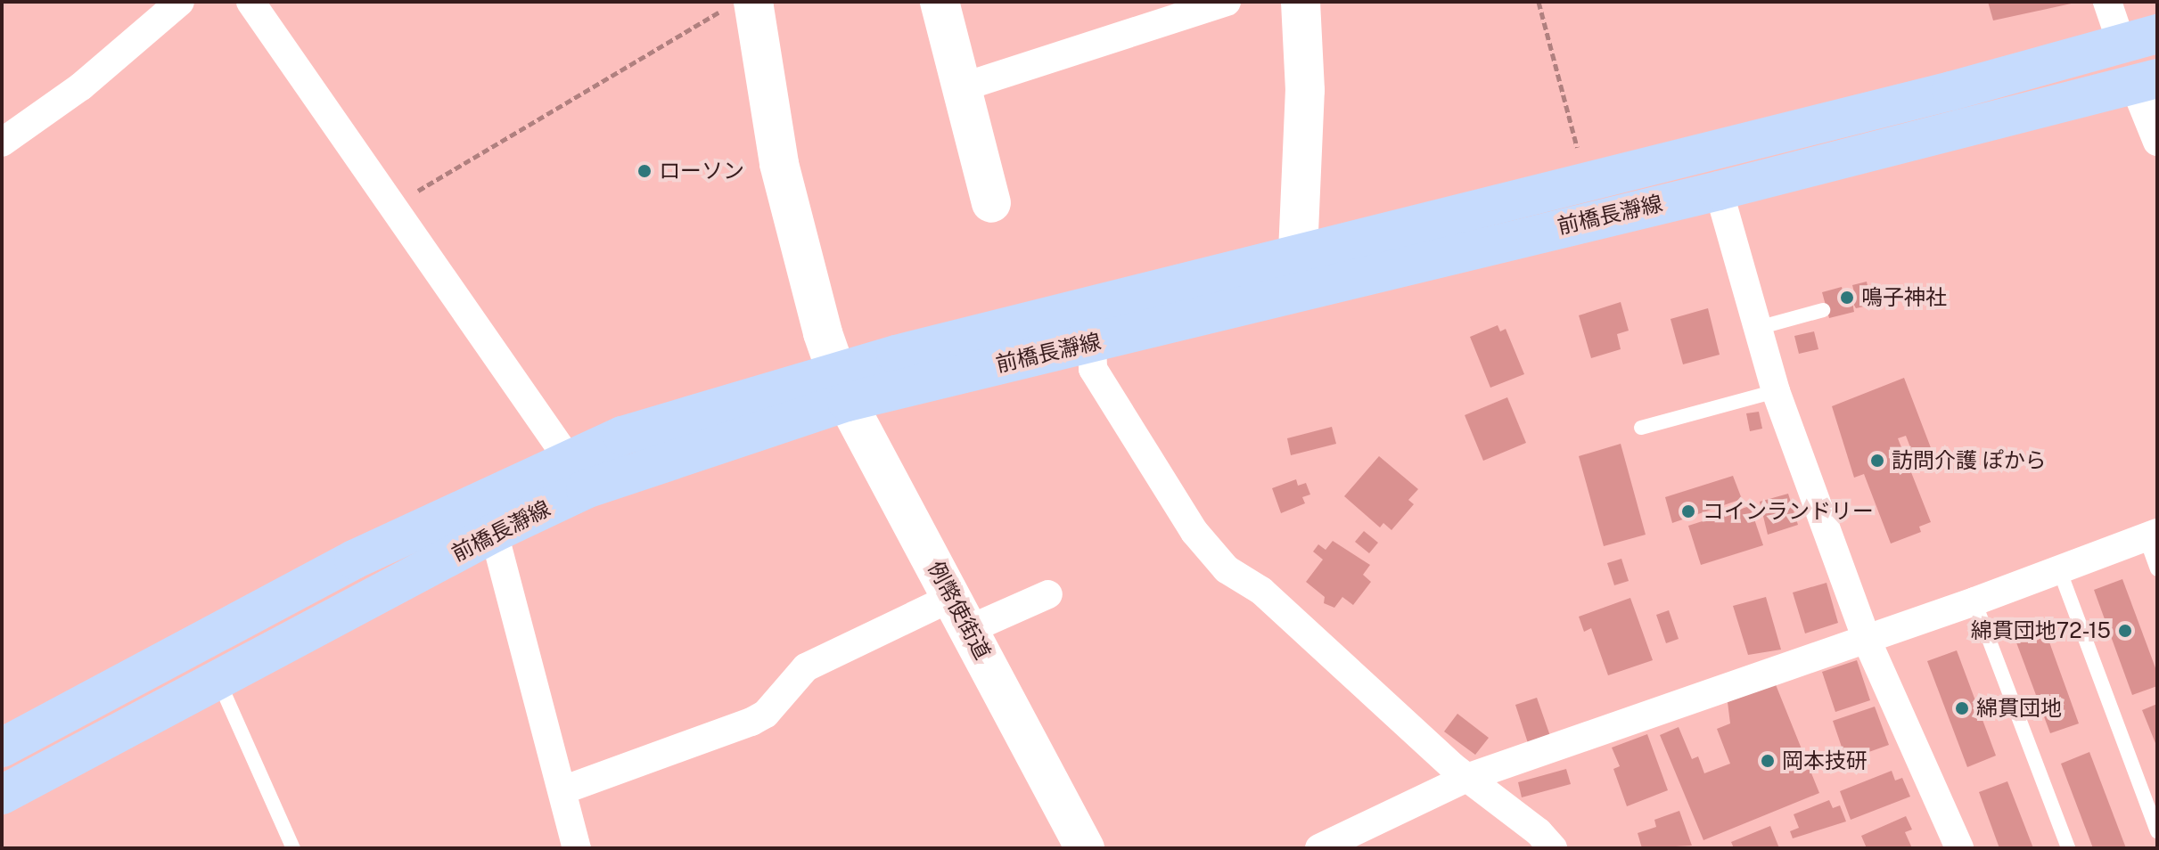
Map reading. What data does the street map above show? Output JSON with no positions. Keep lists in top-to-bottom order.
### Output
{
  "streets": {
    "main road": ["前橋長瀞線"],
    "street": ["例幣使街道"]
  },
  "crossings": [
    ["前橋長瀞線", "例幣使街道"]
  ],
  "places": [
    "ローソン",
    "鳴子神社",
    "訪問介護 ぽから",
    "コインランドリー",
    "綿貫団地72-15",
    "綿貫団地",
    "岡本技研"
  ]
}
